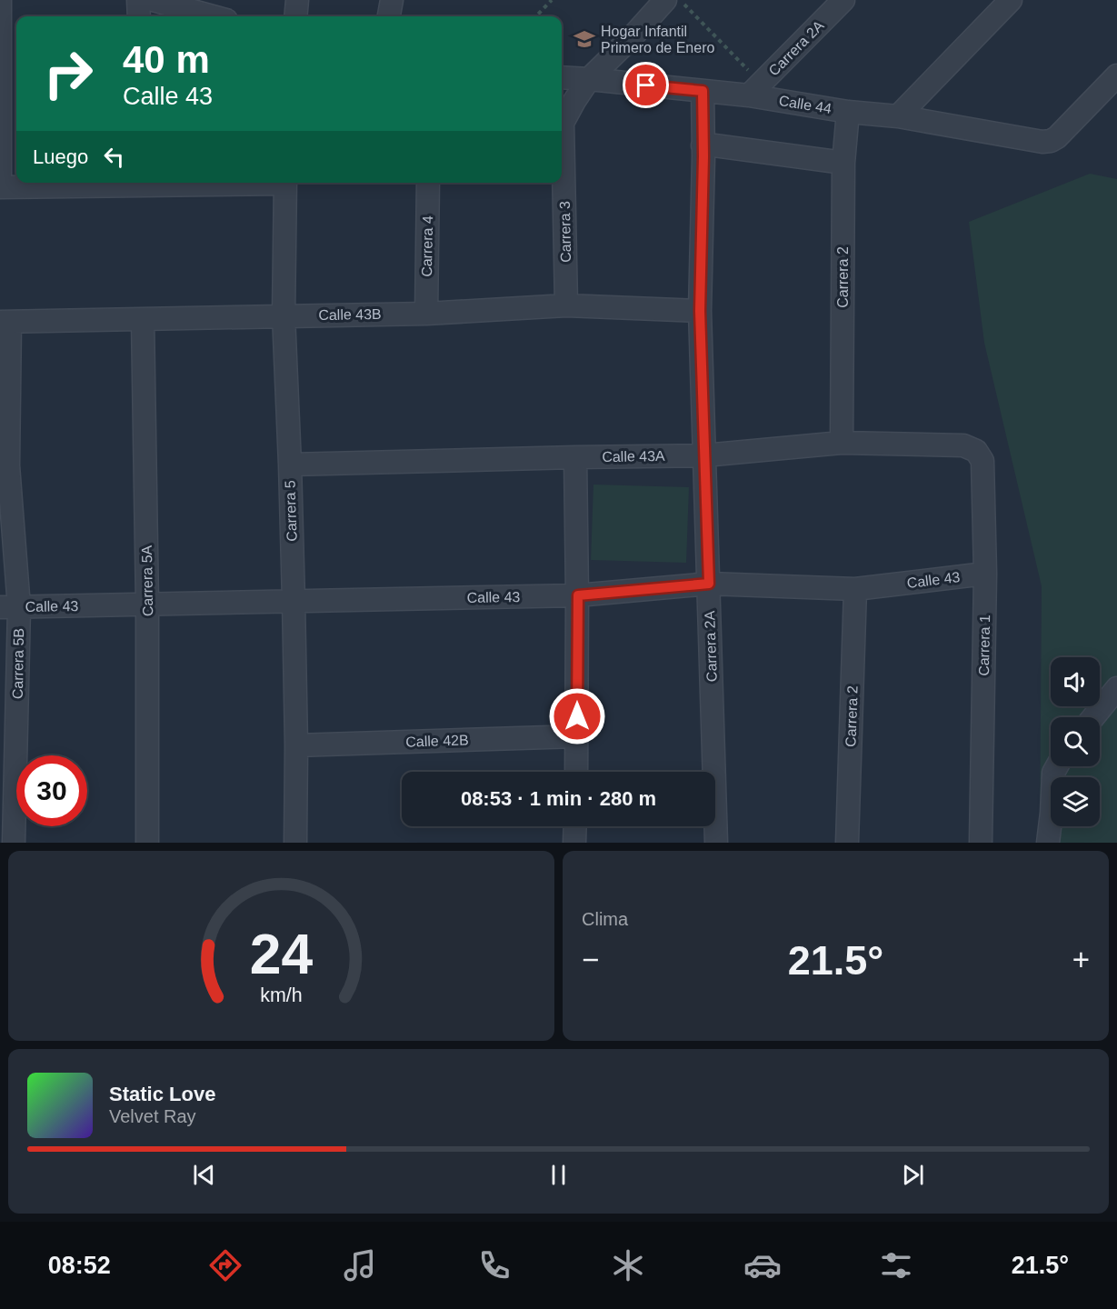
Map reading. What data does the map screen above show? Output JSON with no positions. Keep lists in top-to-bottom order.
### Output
{
  "streets": {
    "street": [
      "Carrera 2A",
      "Calle 44",
      "Carrera 3",
      "Carrera 4",
      "Carrera 2",
      "Calle 43B",
      "Calle 43A",
      "Carrera 5",
      "Calle 43",
      "Carrera 5A",
      "Carrera 1",
      "Carrera 5B",
      "Calle 42B"
    ]
  },
  "crossings": [
    ["Carrera 2A", "Calle 44"],
    ["Carrera 2A", "Calle 43B"],
    ["Carrera 2A", "Calle 43A"],
    ["Carrera 2A", "Calle 43"],
    ["Calle 44", "Carrera 3"],
    ["Calle 44", "Carrera 2"],
    ["Carrera 3", "Calle 43B"],
    ["Carrera 4", "Calle 43B"],
    ["Carrera 2", "Calle 43A"],
    ["Carrera 2", "Calle 43"],
    ["Calle 43B", "Carrera 5"],
    ["Calle 43B", "Carrera 5A"],
    ["Calle 43B", "Carrera 5B"],
    ["Calle 43A", "Carrera 5"],
    ["Calle 43A", "Carrera 1"],
    ["Carrera 5", "Calle 43"],
    ["Carrera 5", "Calle 42B"],
    ["Calle 43", "Carrera 5A"],
    ["Calle 43", "Carrera 1"],
    ["Calle 43", "Carrera 5B"]
  ],
  "places": {
    "school or university": ["Hogar Infantil Primero de Enero"]
  },
  "page": {
    "turn": ["40 m", "Calle 43"],
    "then": "Luego",
    "limit": "30",
    "trip": "08:53 · 1 min · 280 m",
    "tile": "Clima",
    "heat": ["−", "21.5°", "+"],
    "song": ["Static Love", "Velvet Ray"],
    "tabs": ["08:52", "21.5°"],
    "gauge": ["24", "km/h"]
  }
}
